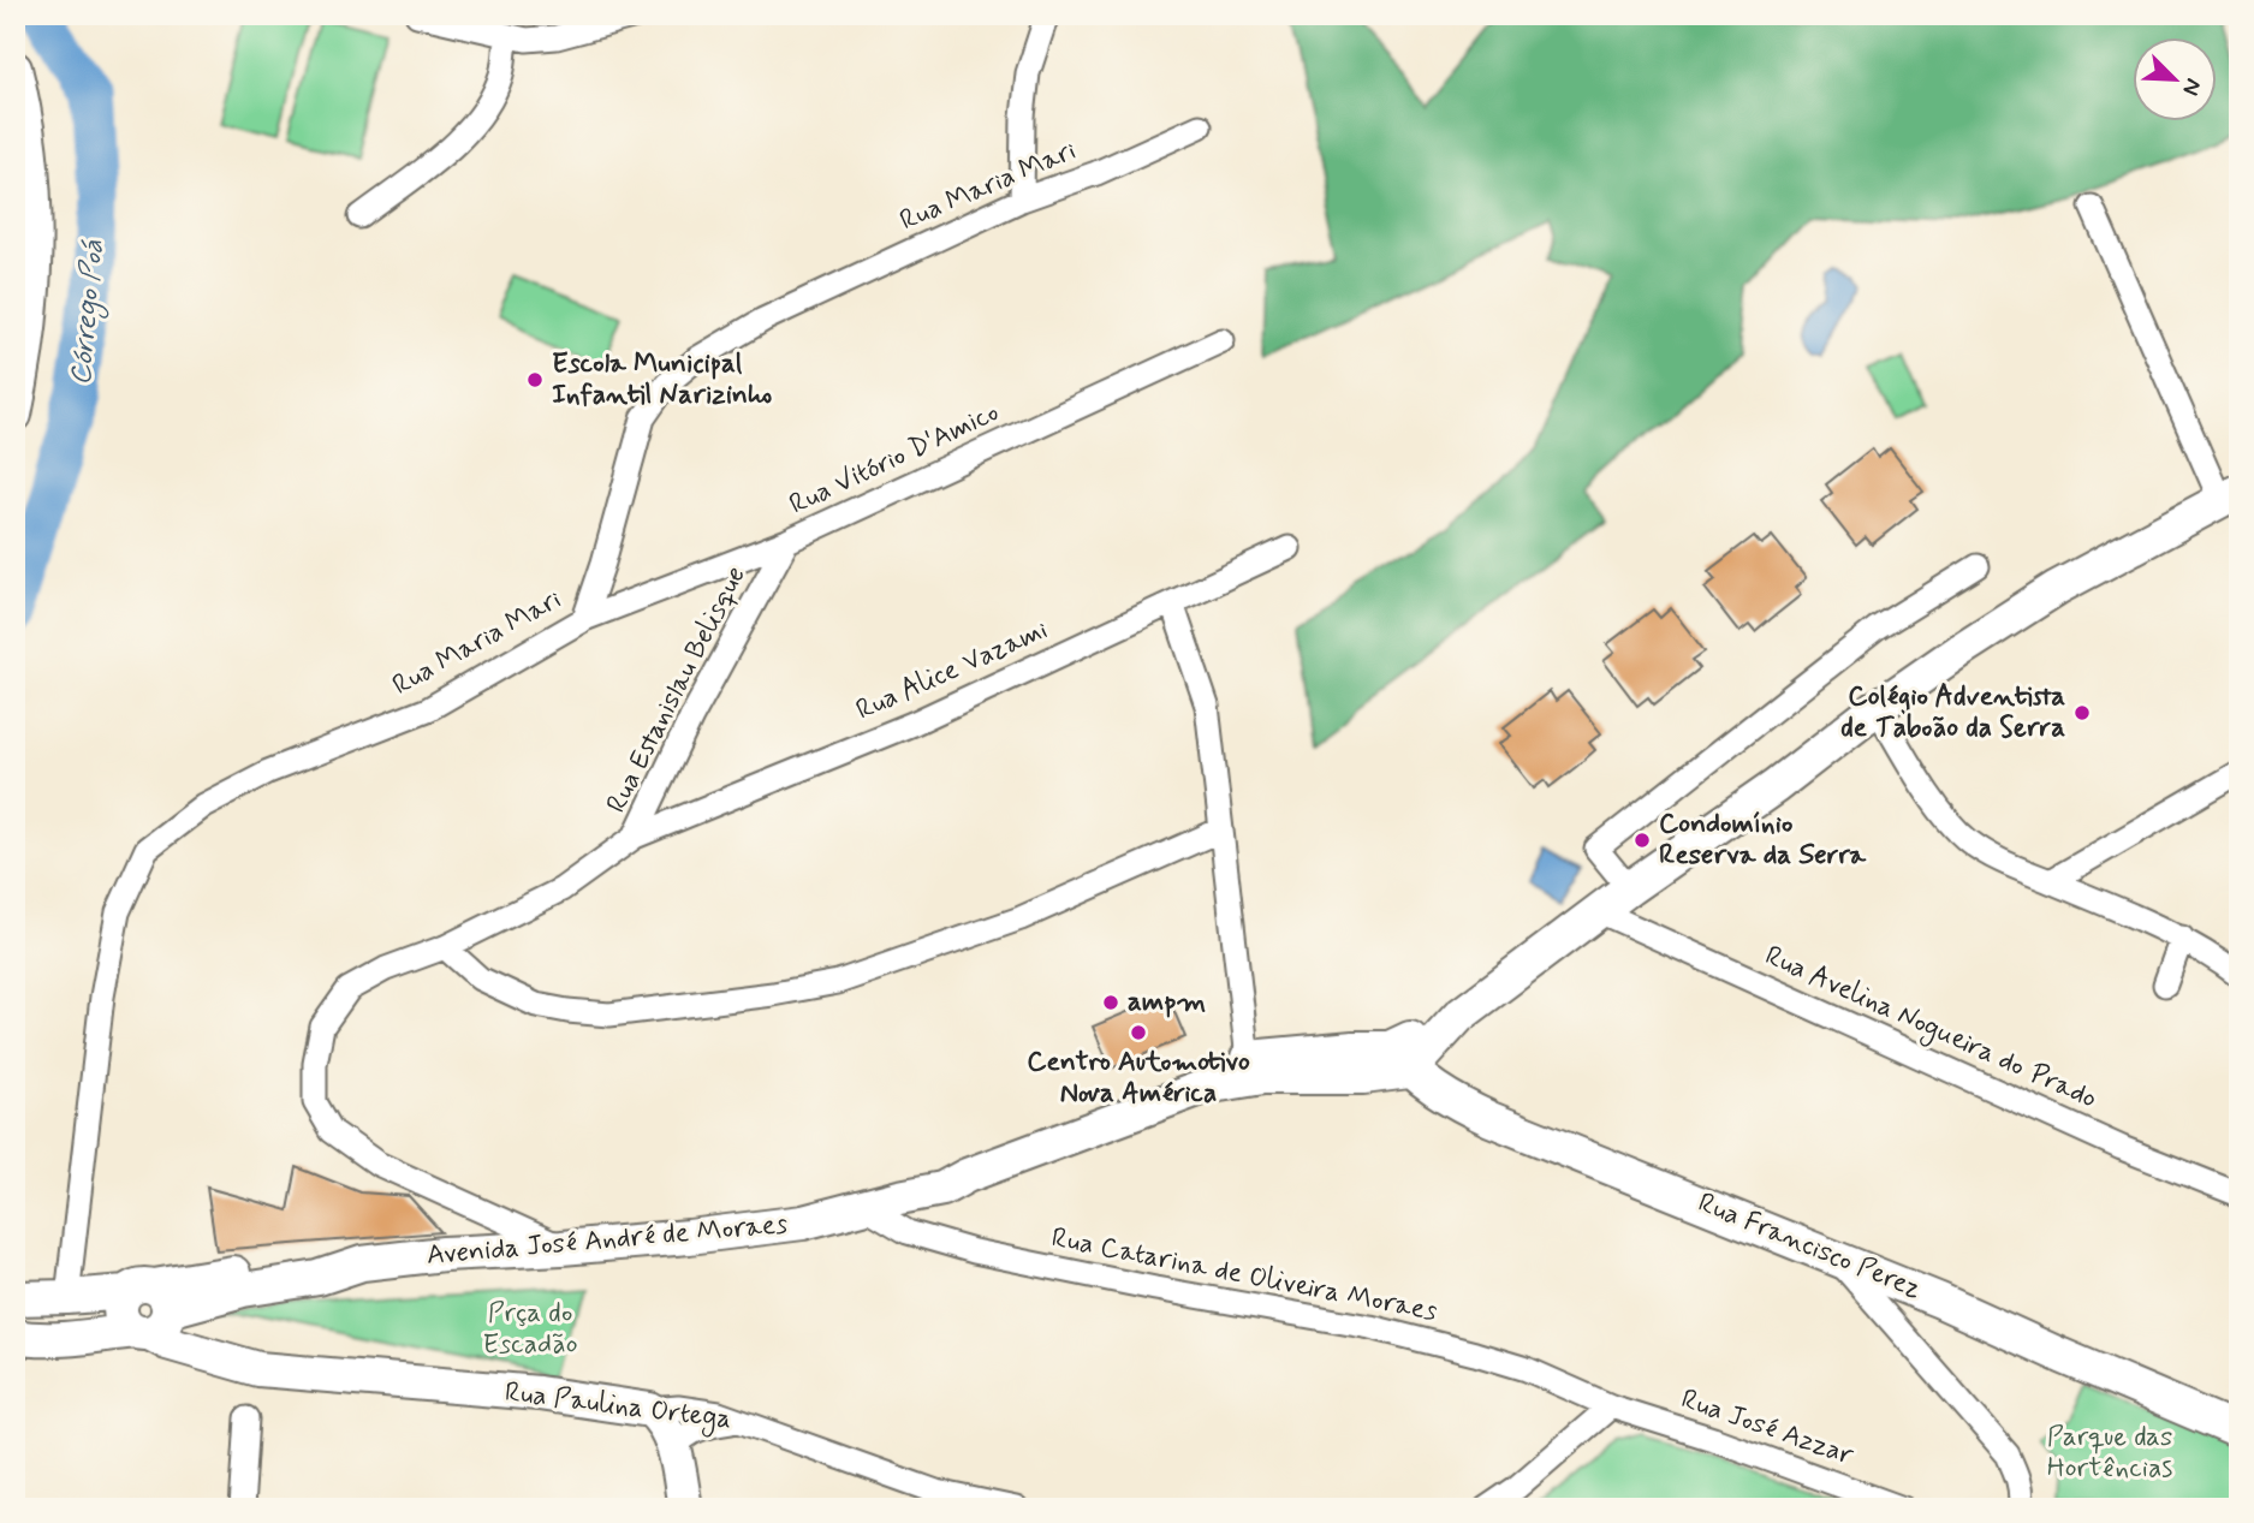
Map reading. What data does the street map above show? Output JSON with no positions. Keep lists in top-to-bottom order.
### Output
{
  "streets": {
    "street": [
      "Rua Maria Mari",
      "Rua Vitório D'Amico",
      "Rua Alice Vazami",
      "Rua Estanislau Belisque",
      "Rua Avelina Nogueira do Prado",
      "Avenida José André de Moraes",
      "Rua Francisco Perez",
      "Rua Catarina de Oliveira Moraes",
      "Rua Paulina Ortega",
      "Rua José Azzar"
    ]
  },
  "crossings": [
    ["Rua Maria Mari", "Rua Vitório D'Amico"],
    ["Rua Maria Mari", "Avenida José André de Moraes"],
    ["Rua Vitório D'Amico", "Rua Estanislau Belisque"],
    ["Rua Alice Vazami", "Rua Estanislau Belisque"],
    ["Rua Estanislau Belisque", "Avenida José André de Moraes"],
    ["Avenida José André de Moraes", "Rua Francisco Perez"],
    ["Avenida José André de Moraes", "Rua Catarina de Oliveira Moraes"],
    ["Avenida José André de Moraes", "Rua Paulina Ortega"],
    ["Rua Catarina de Oliveira Moraes", "Rua José Azzar"]
  ],
  "water": ["Córrego Poá"],
  "parks": ["Prça do Escadão", "Parque das Hortências"],
  "places": [
    "Escola Municipal Infantil Narizinho",
    "Colégio Adventista de Taboão da Serra",
    "Condomínio Reserva da Serra",
    "ampm",
    "Centro Automotivo Nova América"
  ],
  "north": "bottom right"
}
